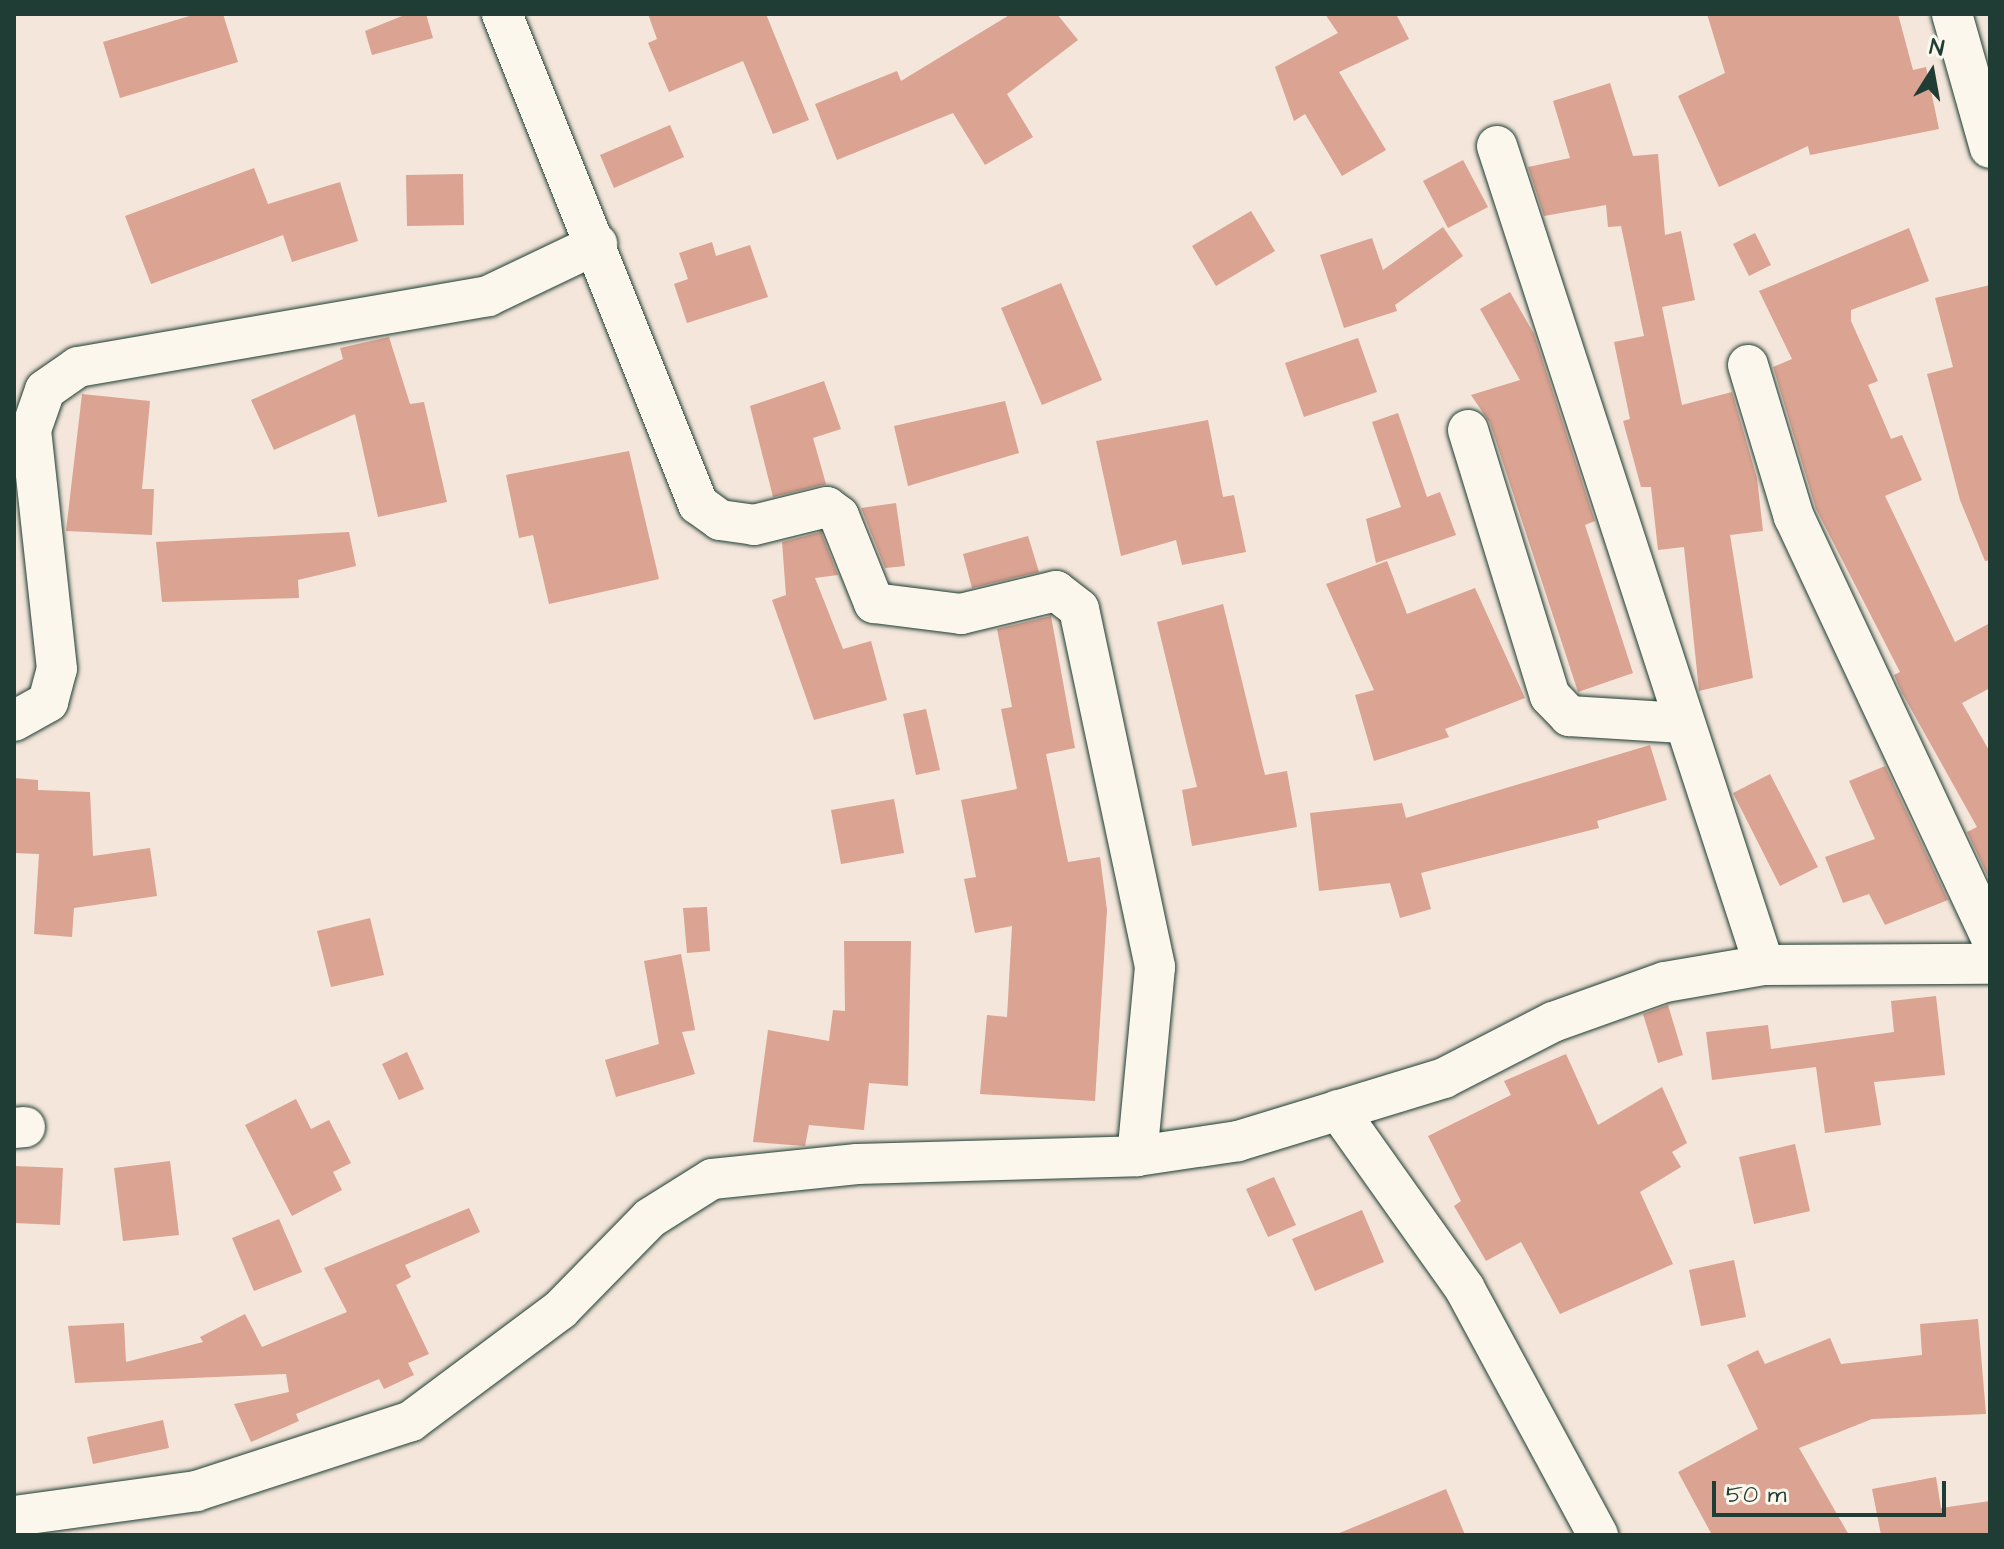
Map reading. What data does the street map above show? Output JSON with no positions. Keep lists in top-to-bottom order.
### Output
{
  "scale_bar": "50 m",
  "north": "top"
}
